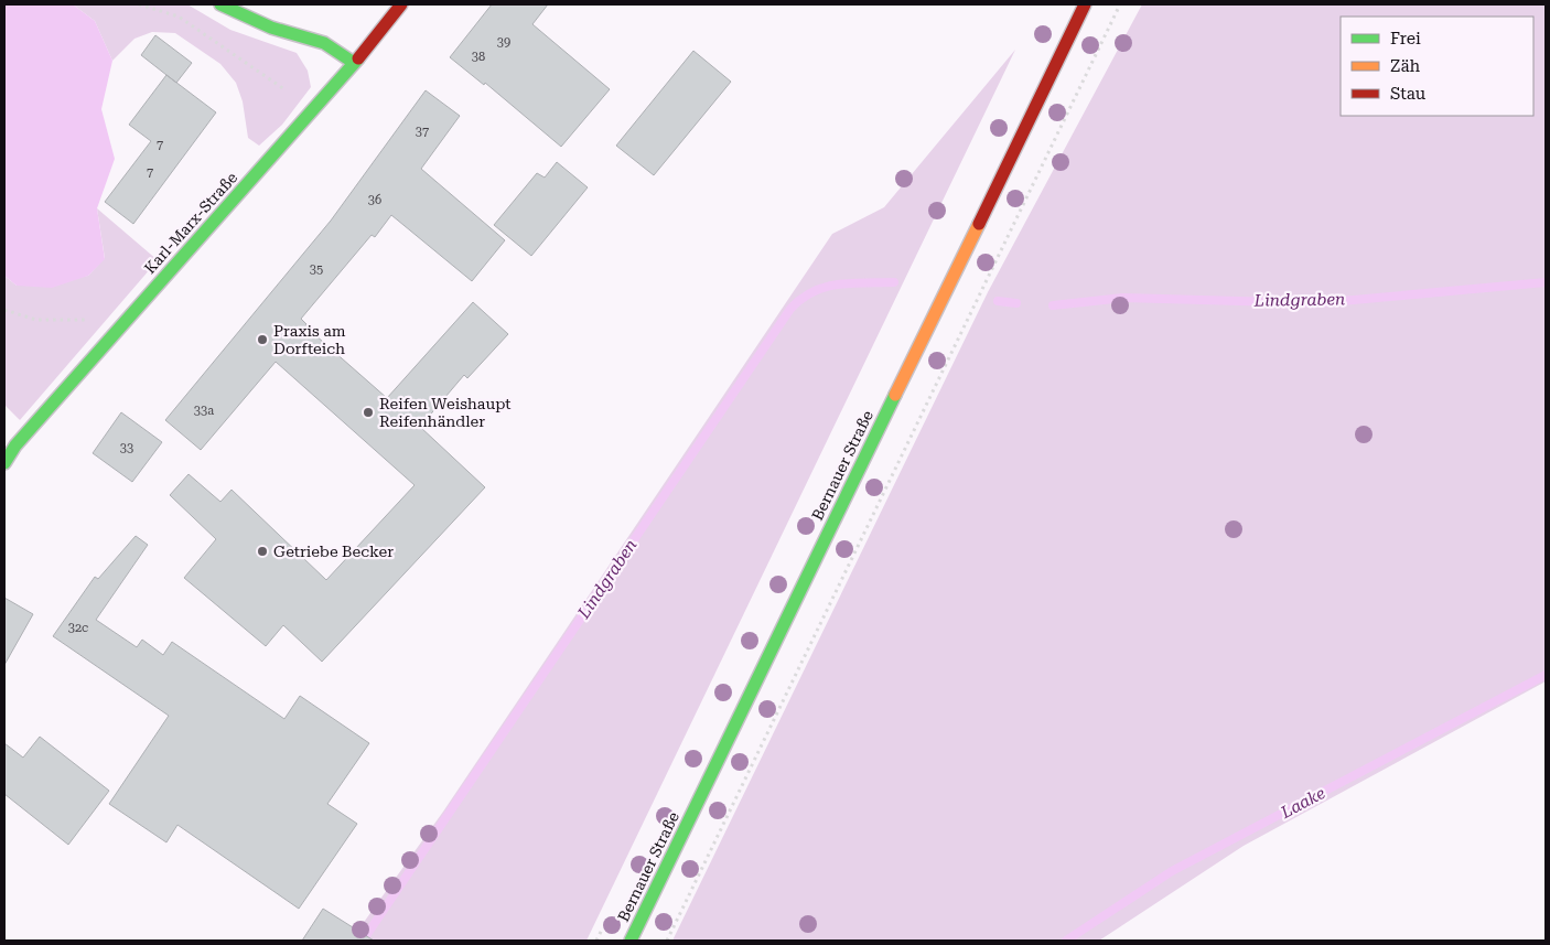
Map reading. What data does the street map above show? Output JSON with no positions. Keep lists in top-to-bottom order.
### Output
{
  "streets": {
    "main road": ["Karl-Marx-Straße", "Bernauer Straße"]
  },
  "water": ["Lindgraben", "Laake"],
  "places": ["Praxis am Dorfteich", "Reifen Weishaupt Reifenhändler", "Getriebe Becker"],
  "house_numbers": [
    "39",
    "38",
    "37",
    "7",
    "7",
    "36",
    "35",
    "33a",
    "33",
    "32c"
  ],
  "legend": ["Frei", "Zäh", "Stau"]
}
